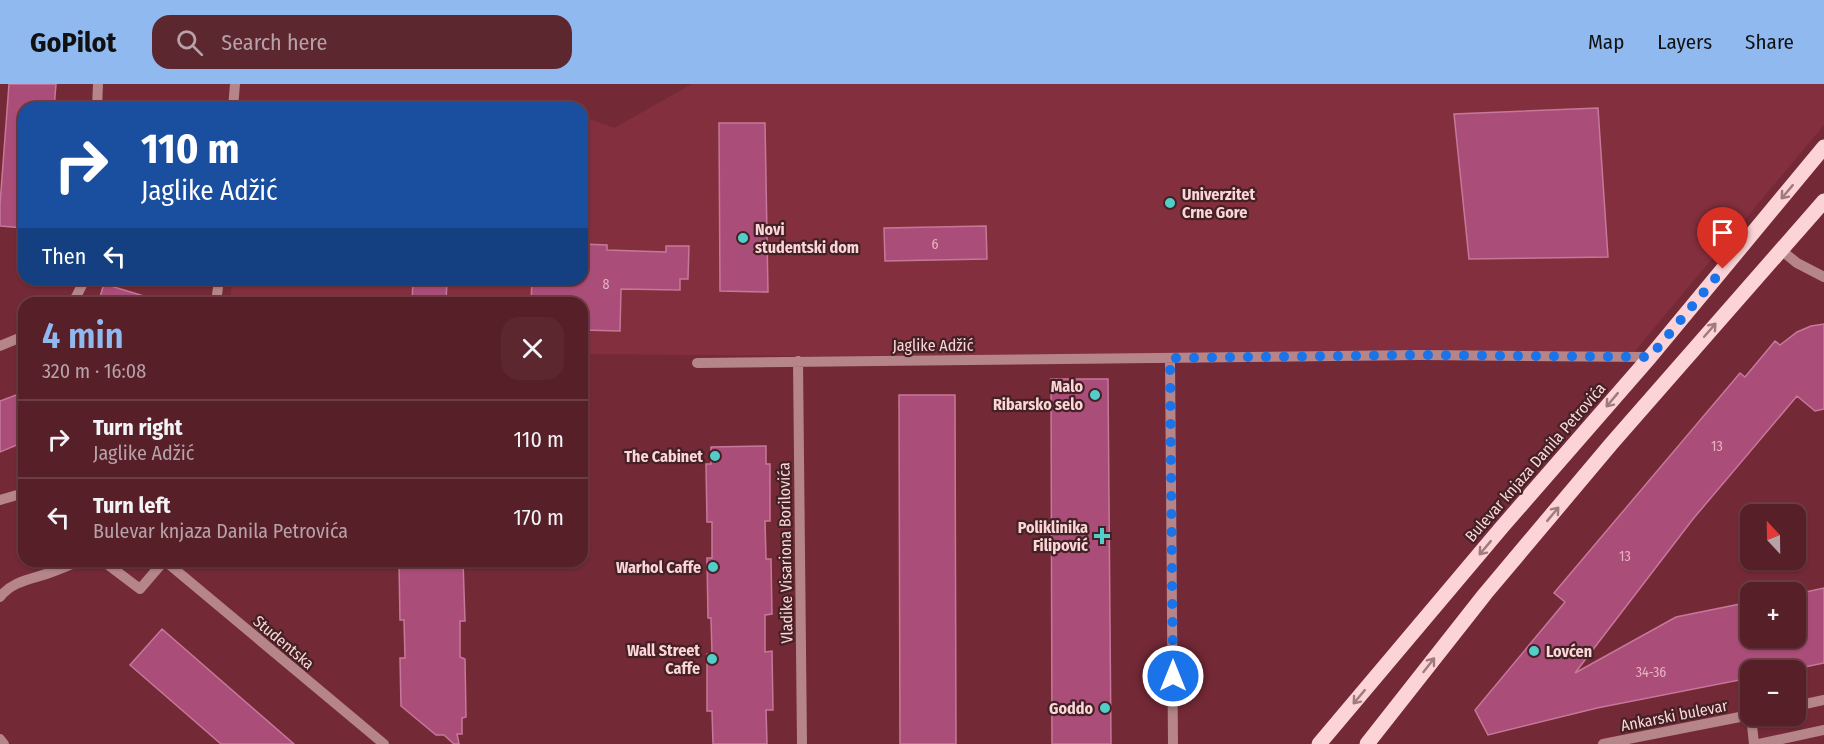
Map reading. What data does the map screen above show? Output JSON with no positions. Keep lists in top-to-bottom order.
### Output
{
  "streets": {
    "main road": ["Bulevar knjaza Danila Petrovića"],
    "street": [
      "Jaglike Adžić",
      "Vladike Visariona Borilovića",
      "Studentska",
      "Ankarski bulevar"
    ]
  },
  "crossings": [
    ["Jaglike Adžić", "Bulevar knjaza Danila Petrovića"],
    ["Jaglike Adžić", "Vladike Visariona Borilovića"]
  ],
  "places": {
    "other": [
      "Univerzitet Crne Gore",
      "Novi studentski dom",
      "Malo Ribarsko selo",
      "The Cabinet",
      "Warhol Caffe",
      "Lovćen",
      "Wall Street Caffe",
      "Goddo"
    ],
    "health": ["Poliklinika Filipović"]
  },
  "house_numbers": [
    "6",
    "8",
    "13",
    "13",
    "34-36"
  ],
  "north": "top",
  "page": {
    "header": "GoPilot",
    "search": "Search here",
    "nav": ["Map", "Layers", "Share"],
    "turn": ["110 m", "Jaglike Adžić"],
    "then": "Then",
    "heading": ["4 min", "320 m · 16:08"],
    "list": [
      {
        "name": "Turn right",
        "note": "Jaglike Adžić",
        "value": "110 m"
      },
      {
        "name": "Turn left",
        "note": "Bulevar knjaza Danila Petrovića",
        "value": "170 m"
      }
    ],
    "map_buttons": ["+", "−"]
  }
}
